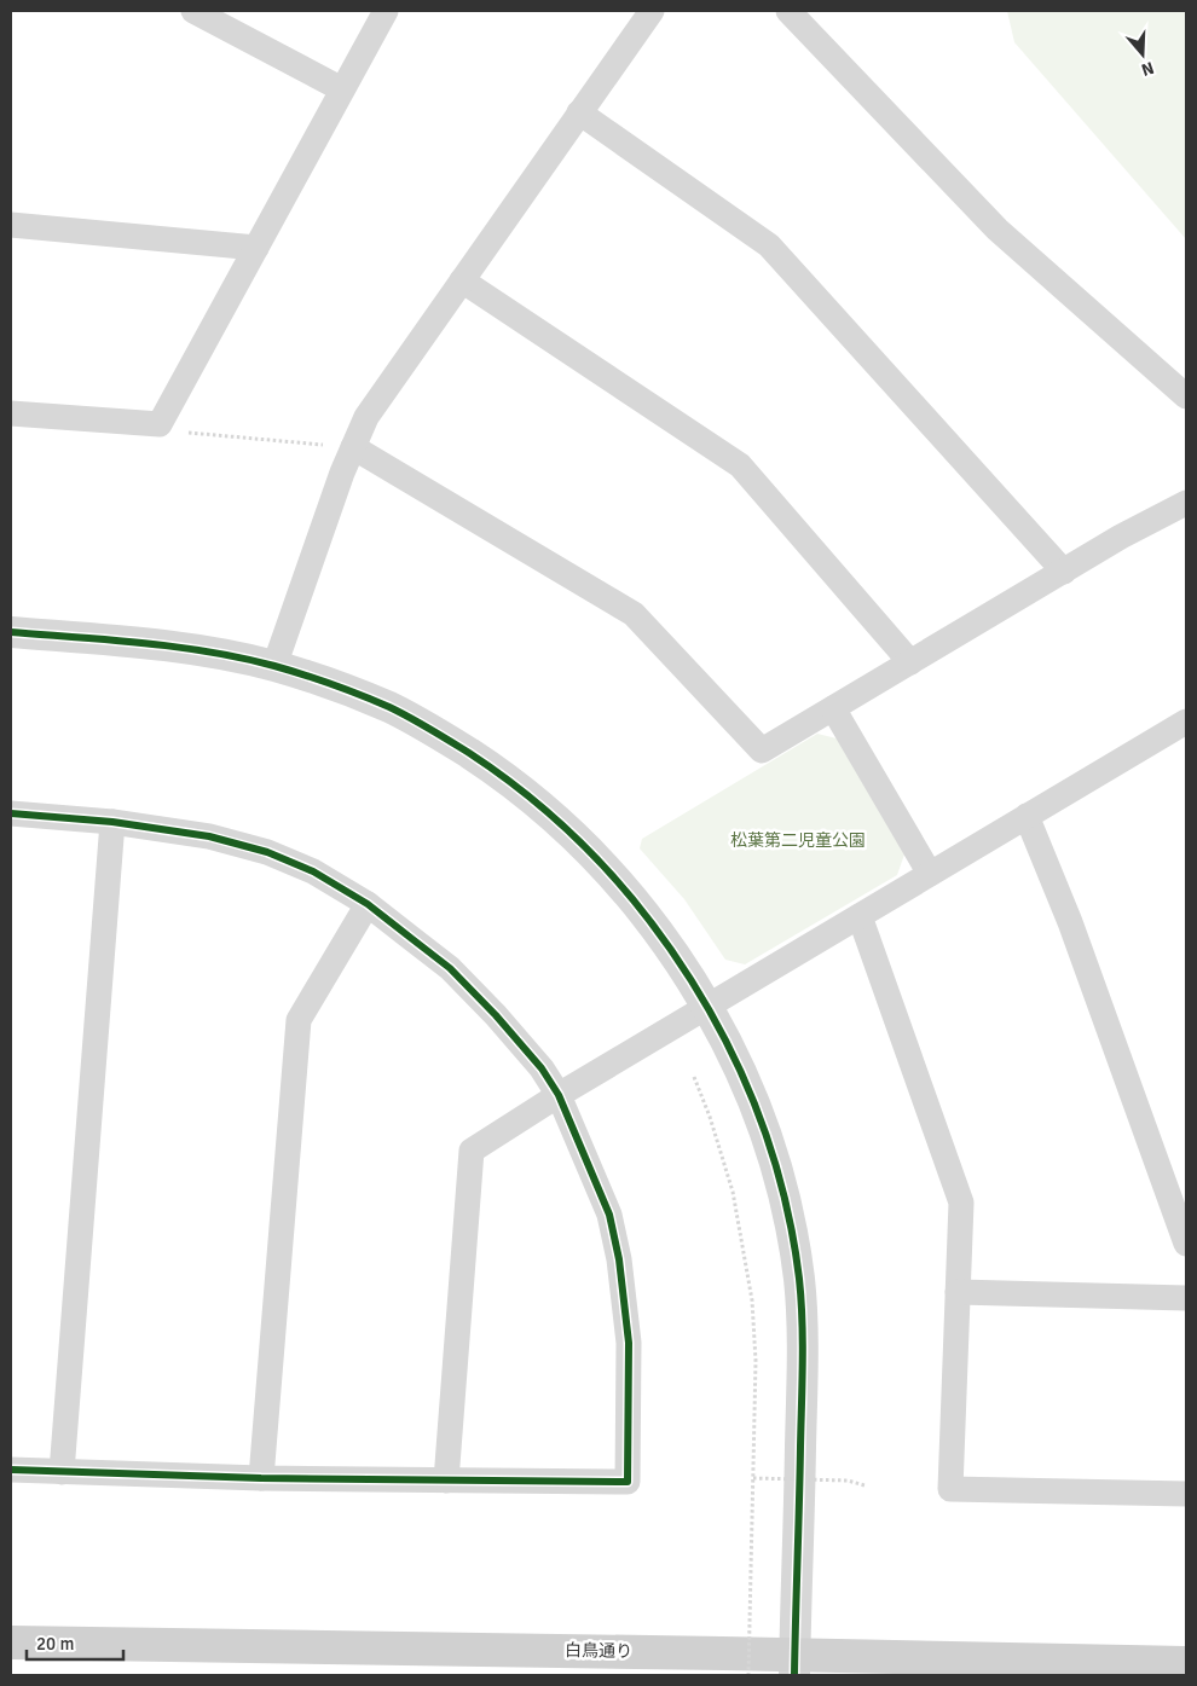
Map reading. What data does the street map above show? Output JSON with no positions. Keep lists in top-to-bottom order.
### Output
{
  "streets": {
    "main road": ["白鳥通り"]
  },
  "parks": ["松葉第二児童公園"],
  "scale_bar": "20 m",
  "north": "bottom"
}
